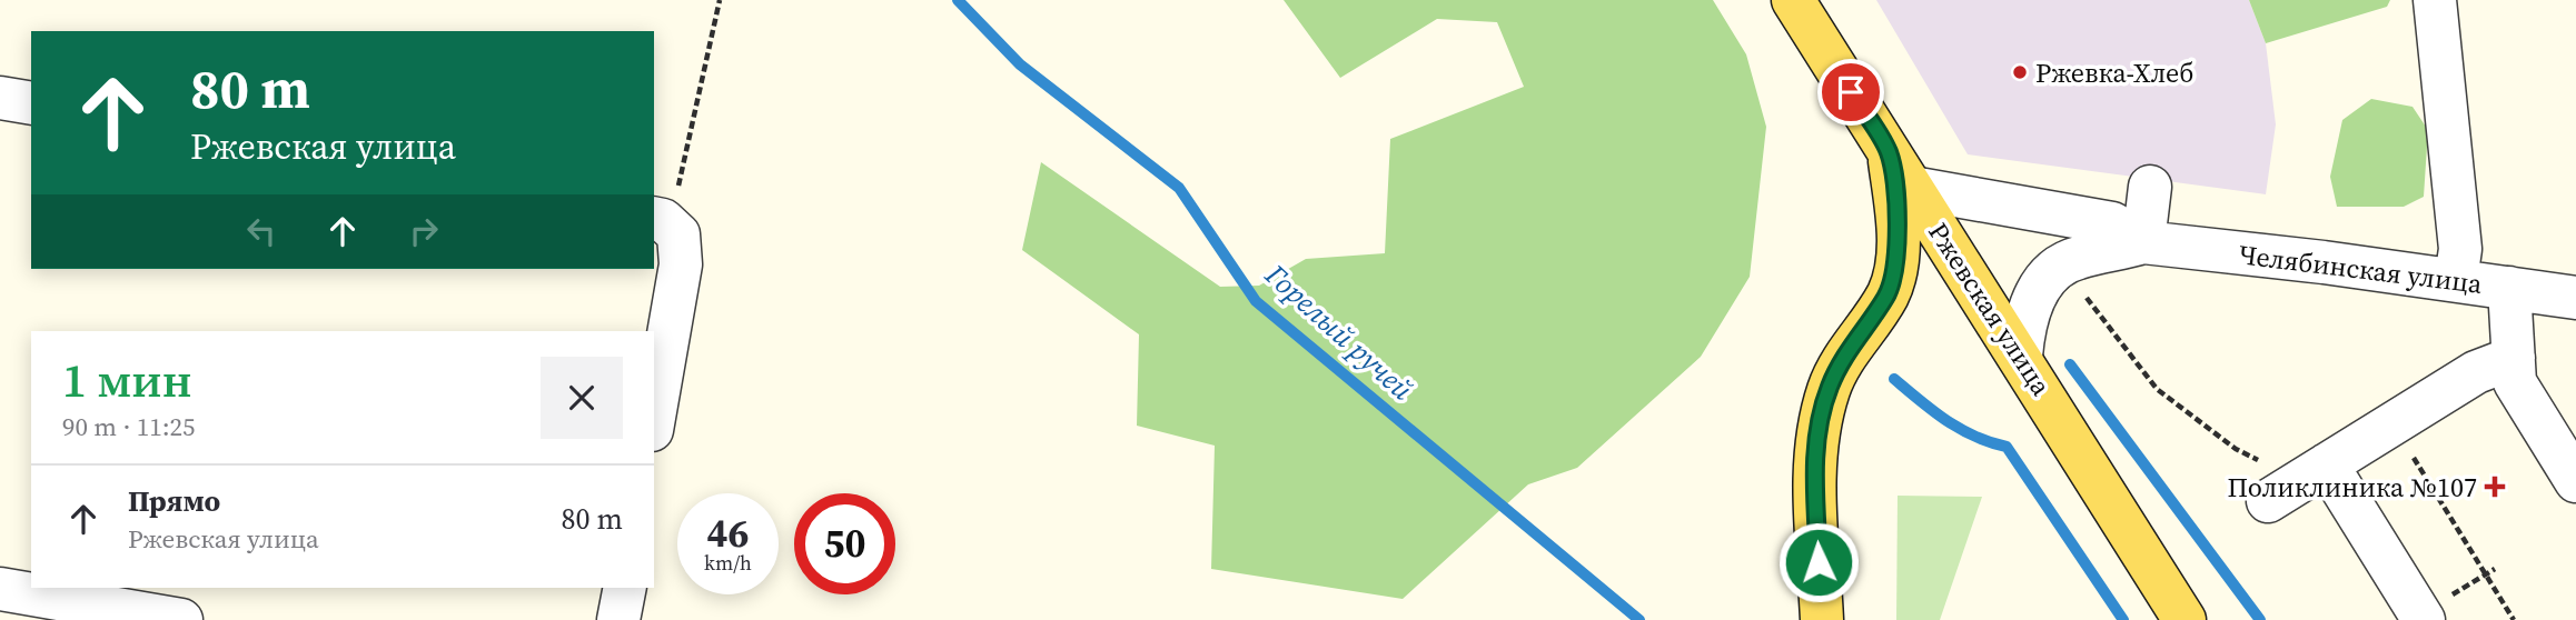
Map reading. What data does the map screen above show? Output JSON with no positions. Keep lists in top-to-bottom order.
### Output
{
  "streets": {
    "main road": ["Ржевская улица"],
    "street": ["Челябинская улица"]
  },
  "crossings": [
    ["Челябинская улица", "Ржевская улица"]
  ],
  "water": ["Горелый ручей"],
  "places": {
    "other": ["Ржевка-Хлеб"],
    "health": ["Поликлиника №107"]
  },
  "page": {
    "turn": ["80 m", "Ржевская улица"],
    "heading": ["1 мин", "90 m · 11:25"],
    "list": [
      {
        "name": "Прямо",
        "note": "Ржевская улица",
        "value": "80 m"
      }
    ],
    "speed": "46 km/h",
    "limit": "50"
  }
}
